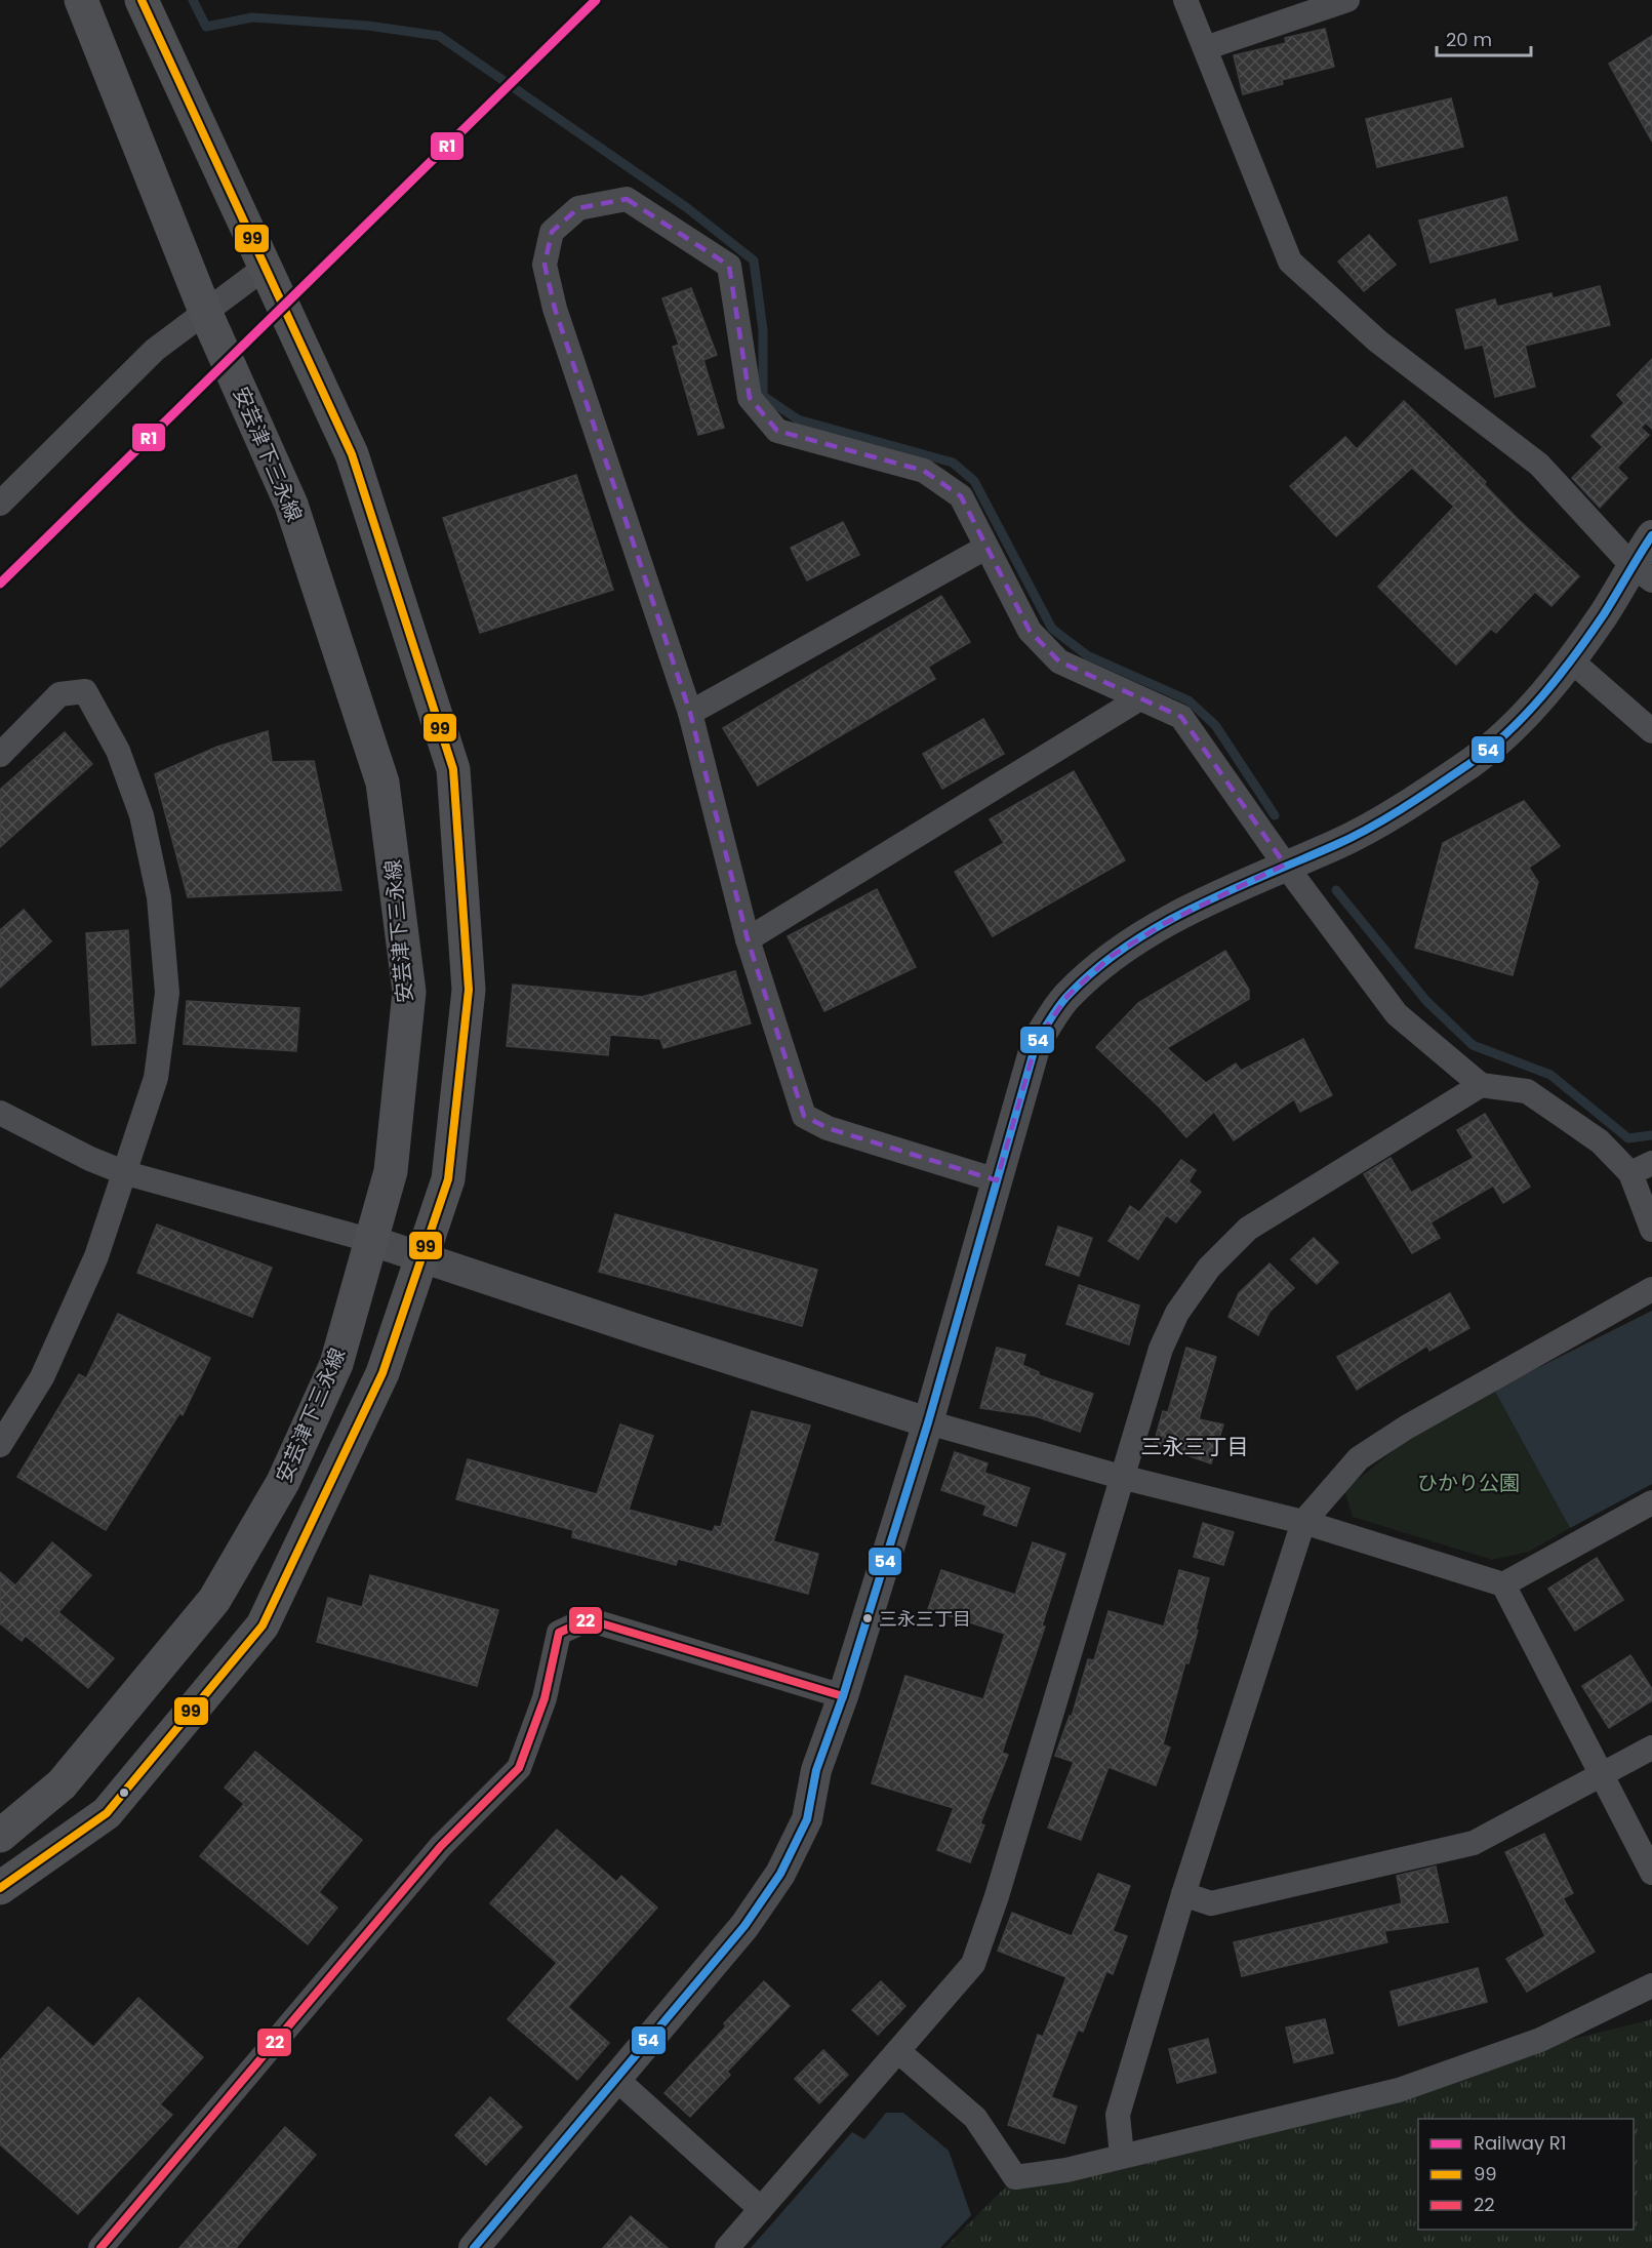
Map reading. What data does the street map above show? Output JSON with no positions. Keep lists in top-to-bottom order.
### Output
{
  "streets": {
    "main road": ["安芸津下三永線"]
  },
  "districts": ["三永三丁目"],
  "parks": ["ひかり公園"],
  "places": ["三永三丁目"],
  "lines": [
    "rail line R1",
    "transit line 99",
    "transit line 54",
    "transit line 22"
  ],
  "legend": ["Railway R1", "99", "22"],
  "scale_bar": "20 m"
}
